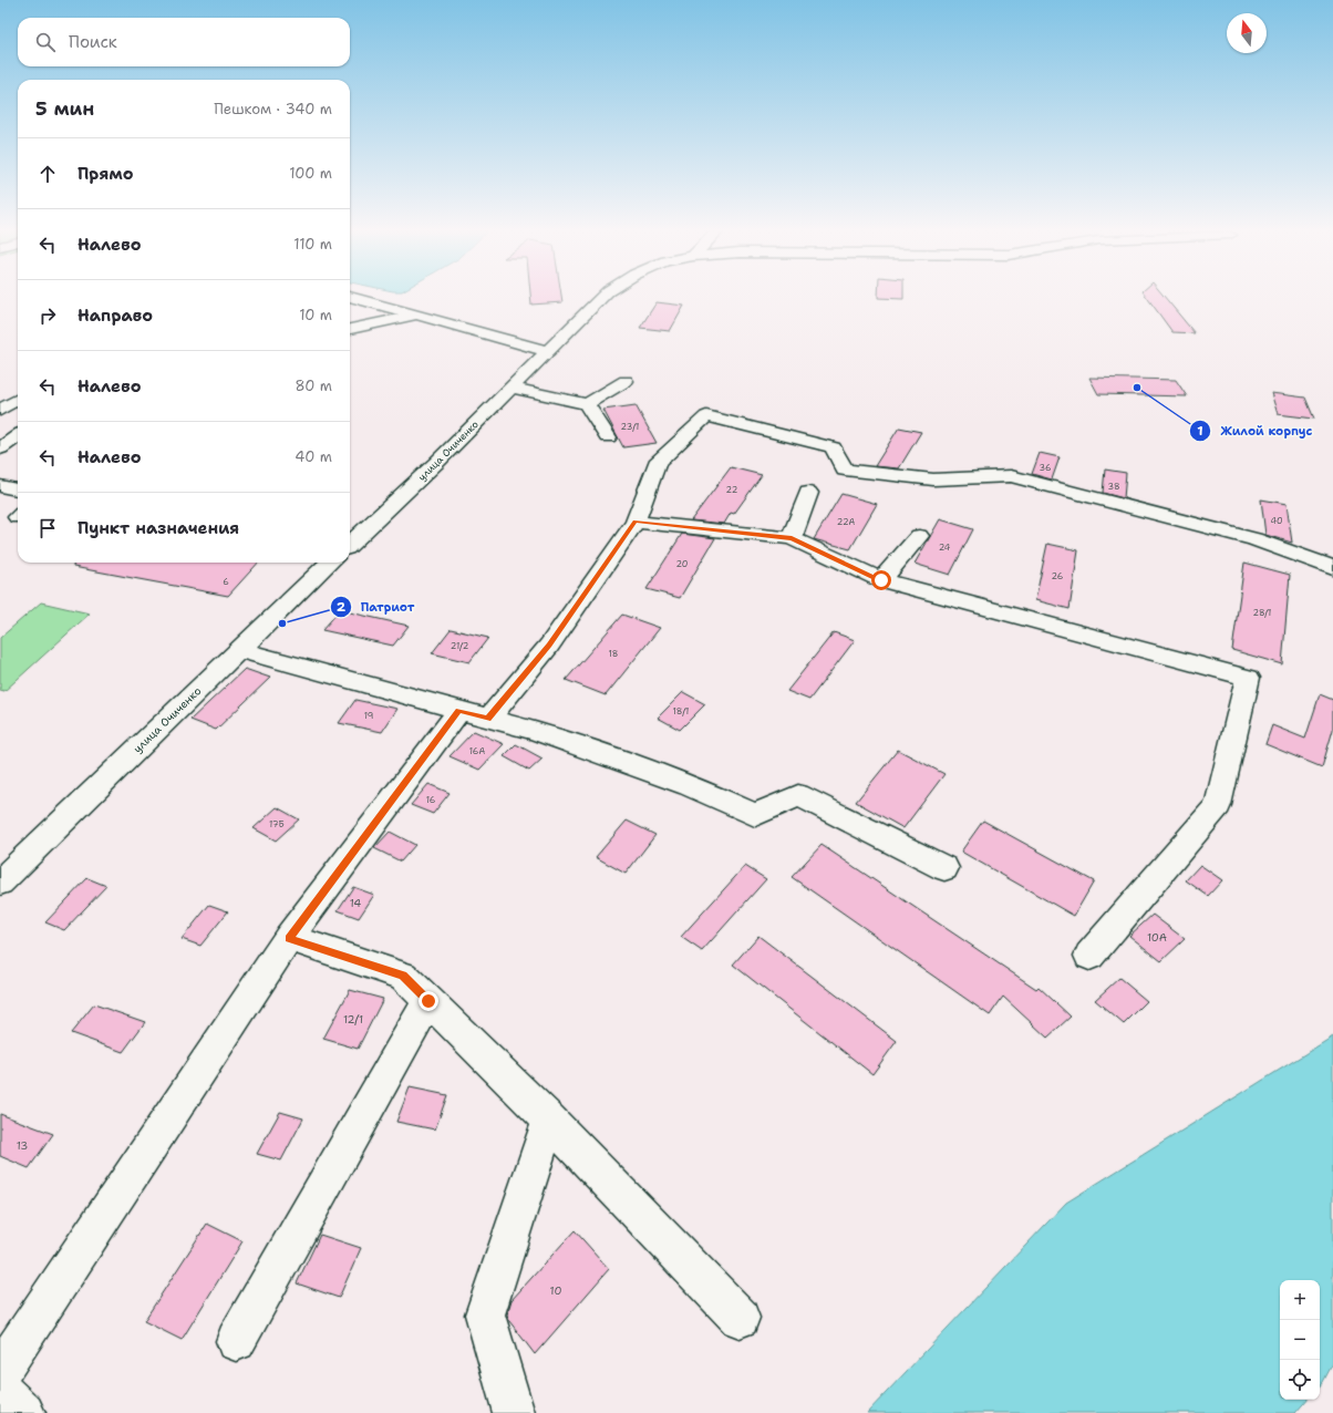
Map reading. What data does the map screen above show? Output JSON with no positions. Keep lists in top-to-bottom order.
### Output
{
  "streets": {
    "street": ["улица Очиченко"]
  },
  "places": ["Жилой корпус", "Патриот"],
  "house_numbers": [
    "23/1",
    "36",
    "38",
    "22",
    "40",
    "22А",
    "24",
    "20",
    "26",
    "6",
    "28/1",
    "21/2",
    "18",
    "18/1",
    "19",
    "16А",
    "16",
    "17Б",
    "14",
    "10А",
    "12/1",
    "13",
    "10"
  ],
  "north": "top",
  "page": {
    "search": "Поиск",
    "heading": ["5 мин", "Пешком · 340 m"],
    "list": [
      ["Прямо", "100 m"],
      ["Налево", "110 m"],
      ["Направо", "10 m"],
      ["Налево", "80 m"],
      ["Налево", "40 m"],
      "Пункт назначения"
    ],
    "map_buttons": ["+", "−"]
  }
}
